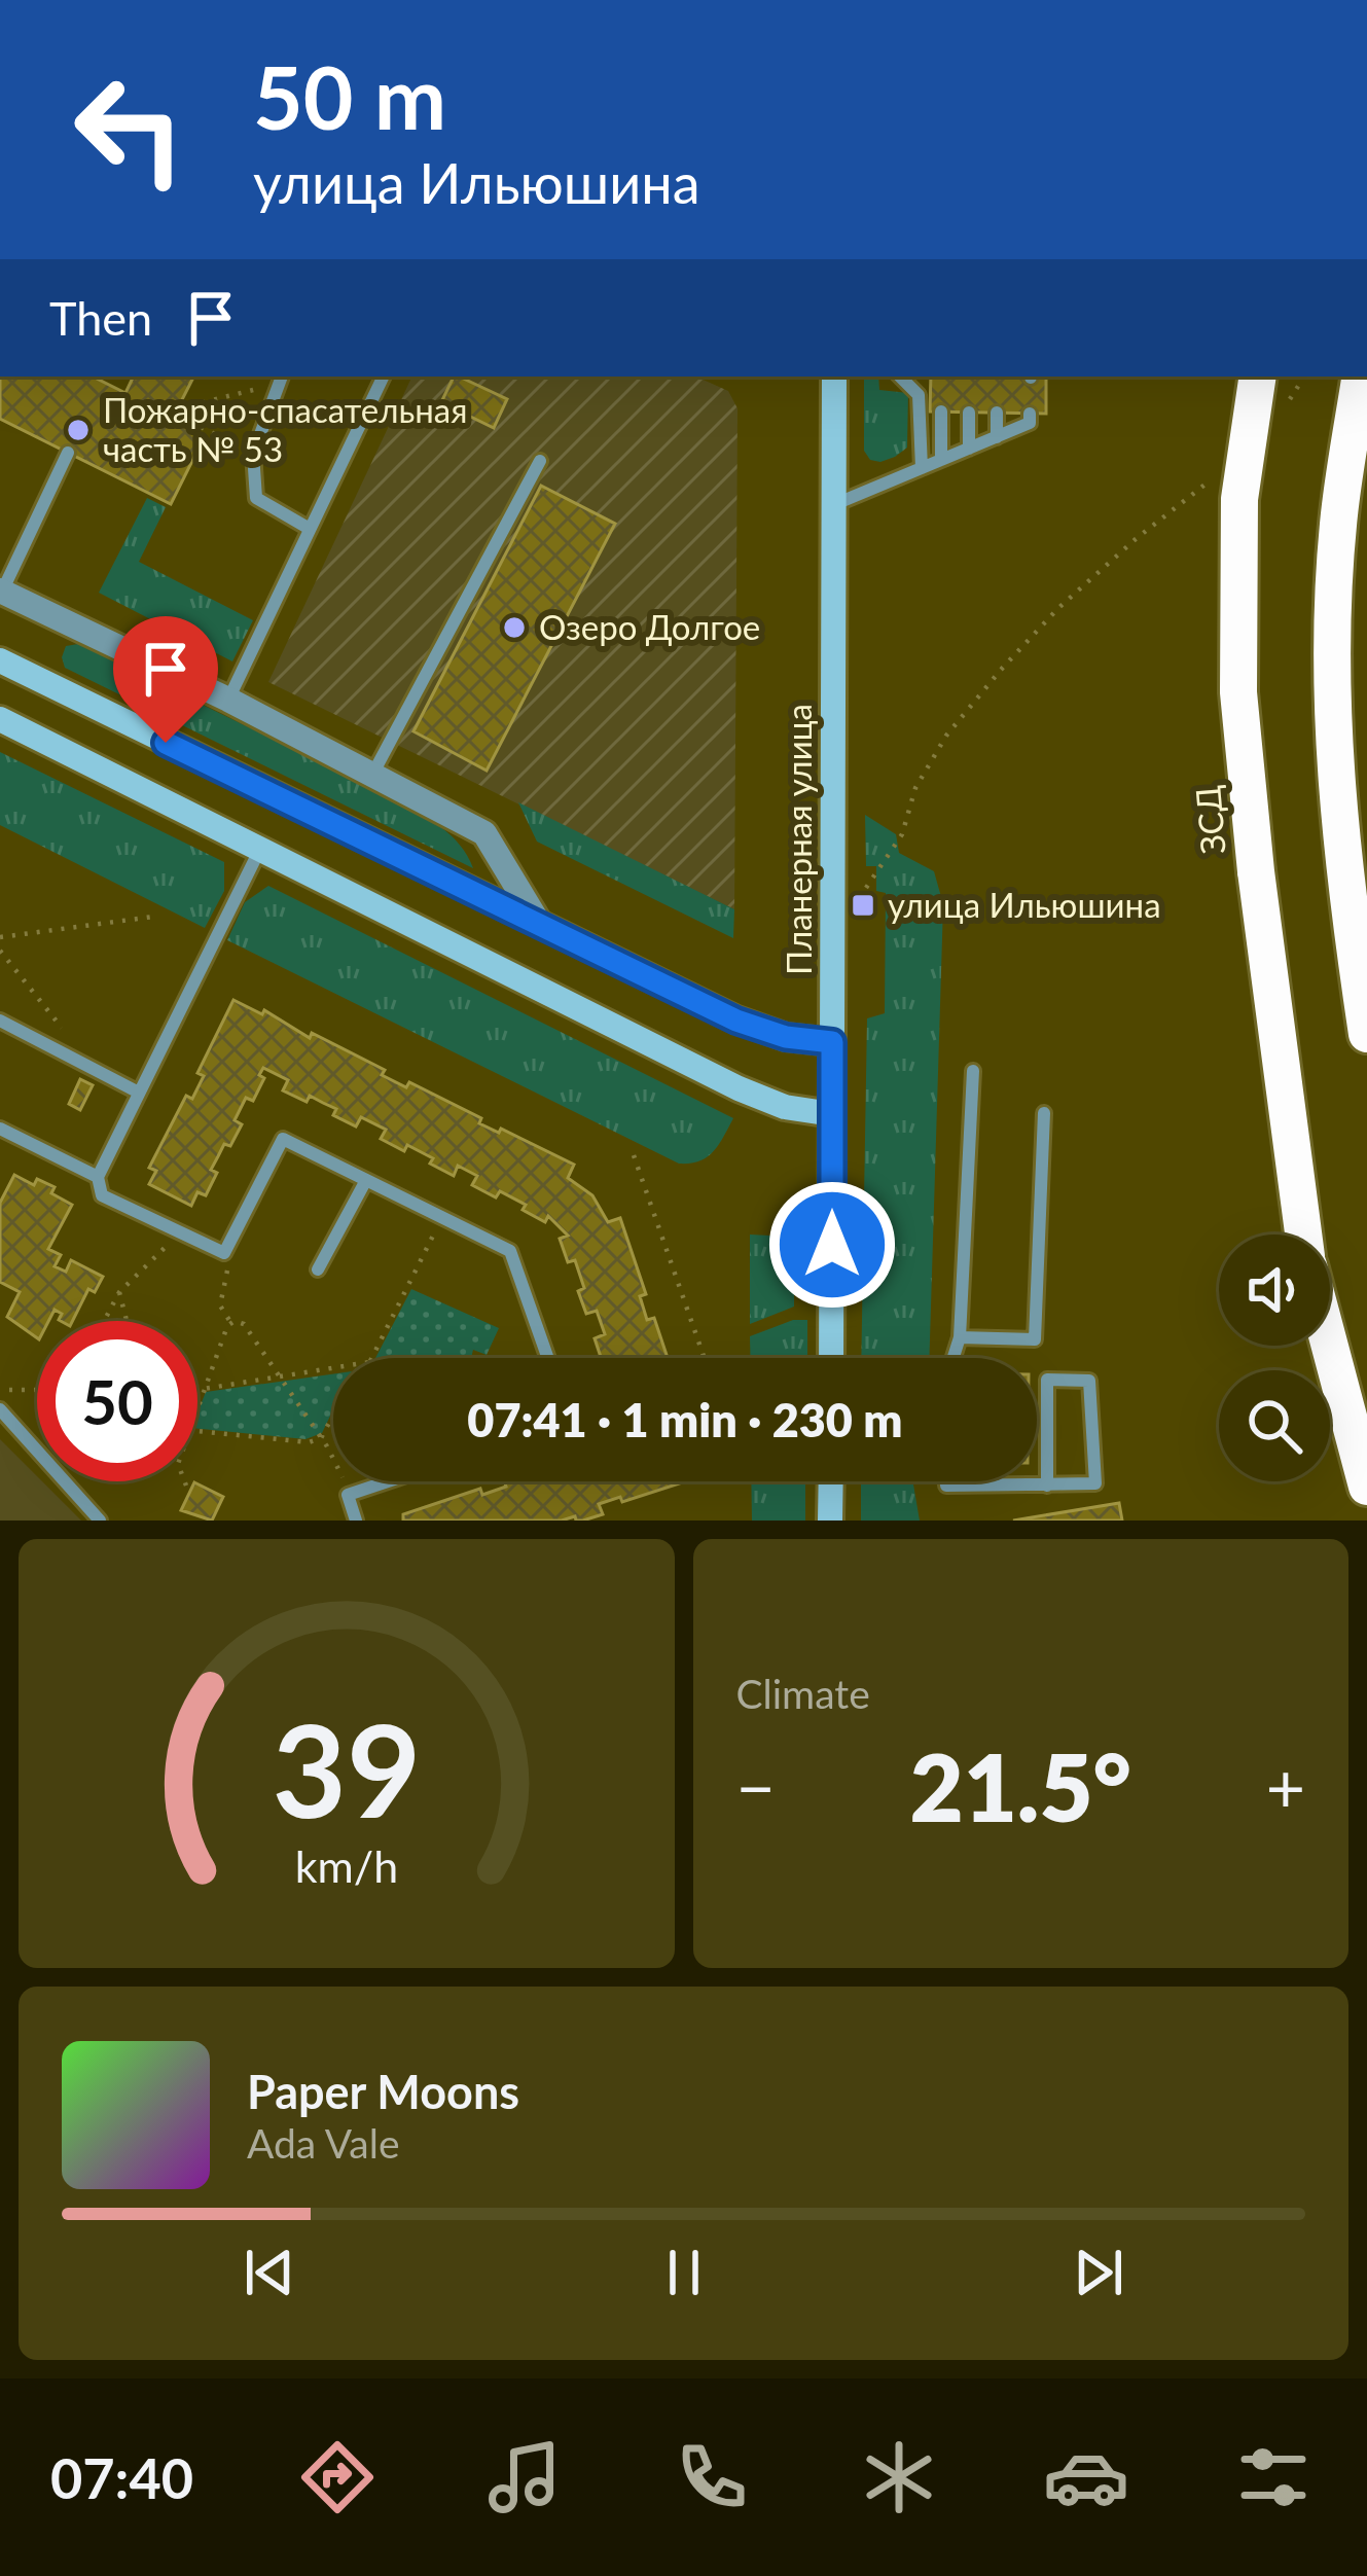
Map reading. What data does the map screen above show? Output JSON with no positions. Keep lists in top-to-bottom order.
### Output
{
  "streets": {
    "highway": ["ЗСД"],
    "main road": ["Планерная улица"]
  },
  "places": {
    "other": ["Пожарно-спасательная часть № 53", "Озеро Долгое"],
    "transit": ["улица Ильюшина"]
  },
  "page": {
    "turn": ["50 m", "улица Ильюшина"],
    "then": "Then",
    "limit": "50",
    "trip": "07:41 · 1 min · 230 m",
    "tile": "Climate",
    "heat": ["−", "21.5°", "+"],
    "song": ["Paper Moons", "Ada Vale"],
    "tabs": "07:40",
    "gauge": ["39", "km/h"]
  }
}
